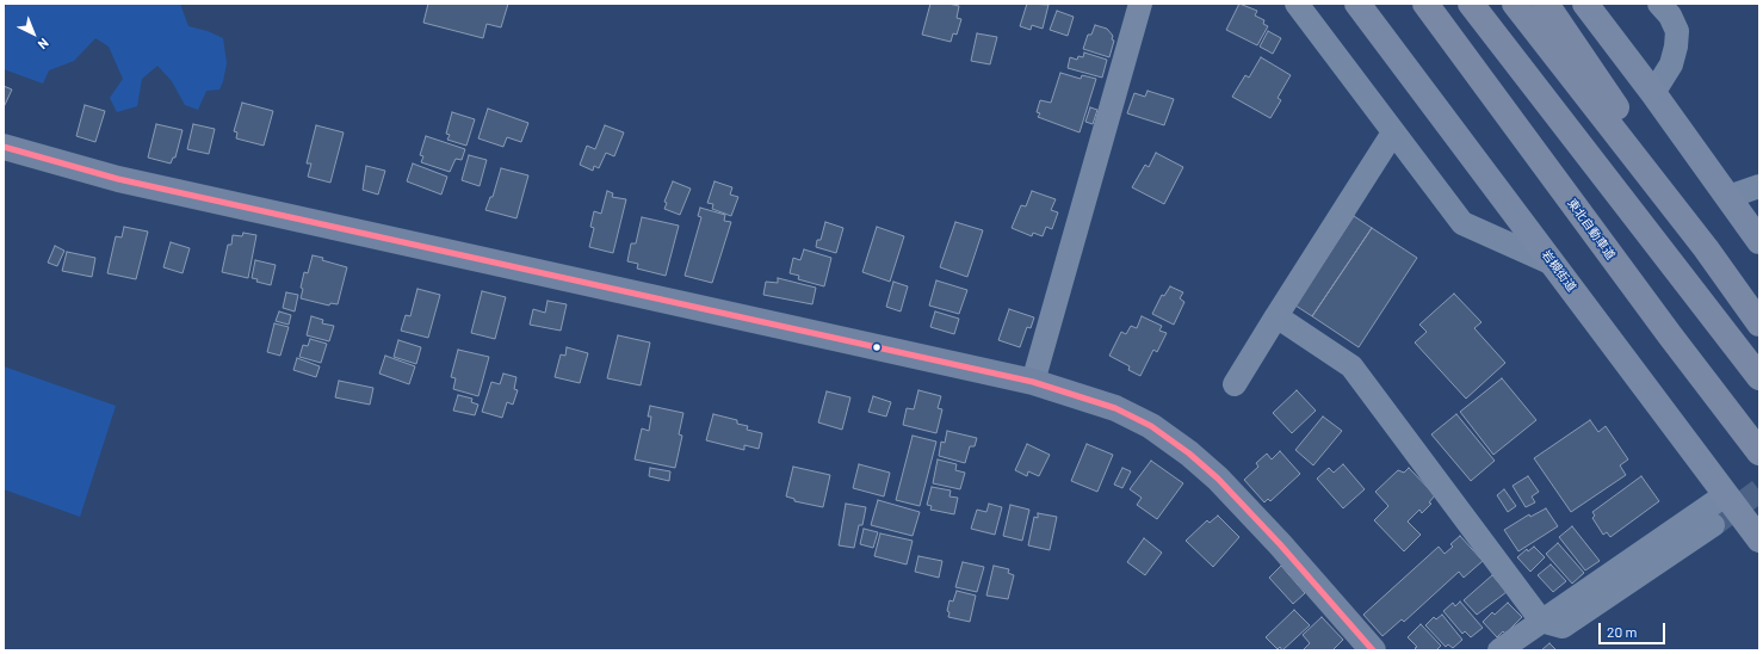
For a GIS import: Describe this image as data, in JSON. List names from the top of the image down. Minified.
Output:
{"streets":{"highway":["東北自動車道","岩槻街道"]},"scale_bar":"20 m","north":"bottom right"}
